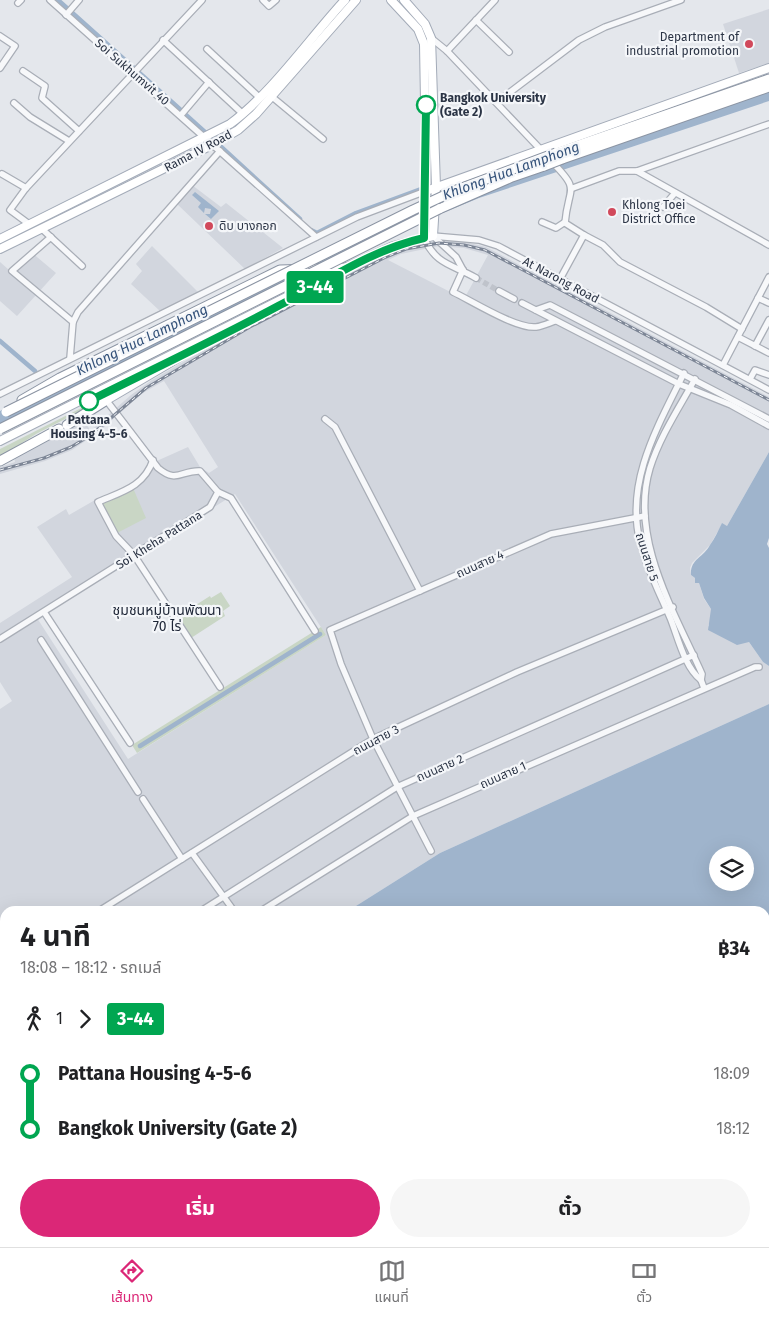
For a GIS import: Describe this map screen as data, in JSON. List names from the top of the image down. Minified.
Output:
{"streets":{"main road":["Rama IV Road","At Narong Road"],"street":["Soi Sukhumvit 40","Soi Kheha Pattana","ถนนสาย 5","ถนนสาย 4","ถนนสาย 3","ถนนสาย 2","ถนนสาย 1"]},"crossings":[["Soi Sukhumvit 40","Rama IV Road"],["ถนนสาย 5","ถนนสาย 4"],["ถนนสาย 5","ถนนสาย 3"],["ถนนสาย 5","ถนนสาย 2"],["ถนนสาย 5","ถนนสาย 1"],["ถนนสาย 4","ถนนสาย 3"]],"districts":["ชุมชนหมู่บ้านพัฒนา 70 ไร่"],"water":["Khlong Hua Lamphong"],"places":["Department of industrial promotion","Bangkok University (Gate 2)","Khlong Toei District Office","ดิบ บางกอก","Pattana Housing 4-5-6"],"lines":["bus line 3-44"],"page":{"on_map":"3-44","heading":["4 นาที","18:08 – 18:12 · รถเมล์","฿34"],"legs":["1","3-44"],"list":[{"name":"Pattana Housing 4-5-6","value":"18:09"},{"name":"Bangkok University (Gate 2)","value":"18:12"}],"buttons":["เริ่ม","ตั๋ว"],"tabs":["เส้นทาง","แผนที่","ตั๋ว"]}}
